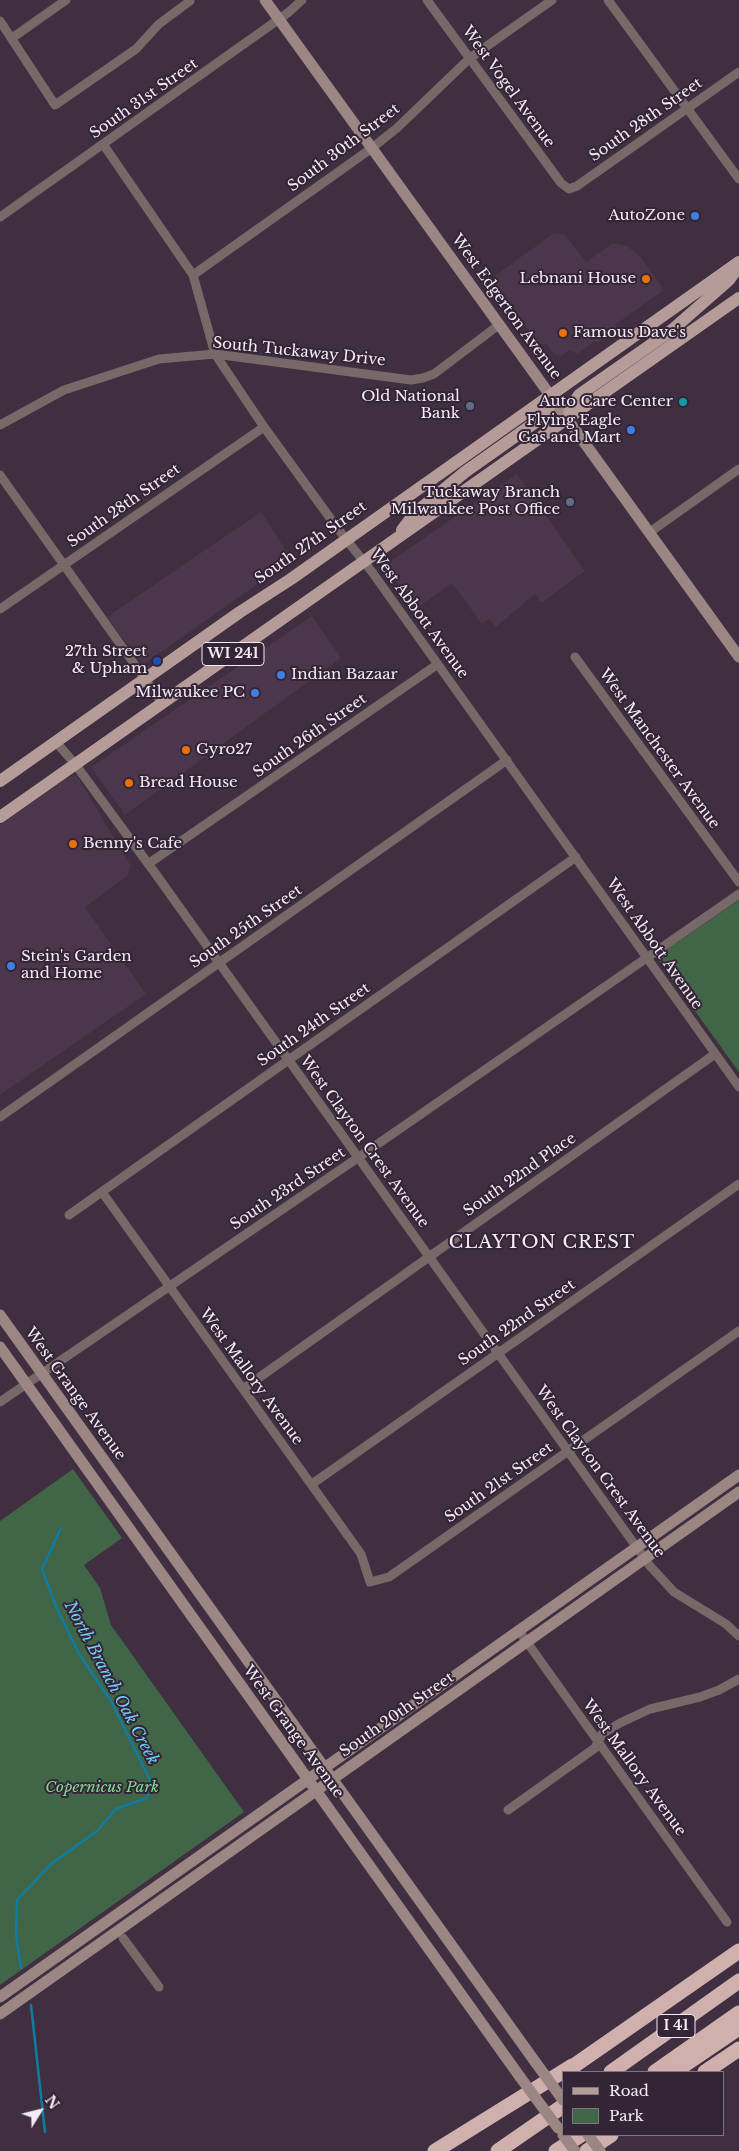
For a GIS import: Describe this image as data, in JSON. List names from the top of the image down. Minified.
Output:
{"streets":{"highway":["I 41"],"main road":["South 27th Street","WI 241"],"street":["West Vogel Avenue","South 31st Street","South 28th Street","South 30th Street","West Edgerton Avenue","South Tuckaway Drive","West Abbott Avenue","South 26th Street","West Manchester Avenue","South 25th Street","South 24th Street","West Clayton Crest Avenue","South 22nd Place","South 23rd Street","South 22nd Street","West Mallory Avenue","West Grange Avenue","South 21st Street","South 20th Street"]},"crossings":[["West Vogel Avenue","South 28th Street"],["West Vogel Avenue","South 30th Street"],["South 31st Street","West Edgerton Avenue"],["South 31st Street","West Abbott Avenue"],["South 28th Street","West Abbott Avenue"],["South 30th Street","West Edgerton Avenue"],["South 30th Street","West Abbott Avenue"],["West Edgerton Avenue","South Tuckaway Drive"],["West Edgerton Avenue","South 27th Street"],["West Edgerton Avenue","WI 241"],["South Tuckaway Drive","West Abbott Avenue"],["South 27th Street","West Abbott Avenue"],["South 27th Street","West Clayton Crest Avenue"],["West Abbott Avenue","WI 241"],["West Abbott Avenue","South 26th Street"],["West Abbott Avenue","South 25th Street"],["West Abbott Avenue","South 24th Street"],["West Abbott Avenue","South 22nd Place"],["West Abbott Avenue","South 23rd Street"],["WI 241","West Clayton Crest Avenue"],["South 26th Street","West Clayton Crest Avenue"],["South 25th Street","West Clayton Crest Avenue"],["South 24th Street","West Clayton Crest Avenue"],["South 24th Street","West Mallory Avenue"],["West Clayton Crest Avenue","South 22nd Place"],["West Clayton Crest Avenue","South 23rd Street"],["West Clayton Crest Avenue","South 22nd Street"],["West Clayton Crest Avenue","South 21st Street"],["West Clayton Crest Avenue","South 20th Street"],["South 22nd Place","West Mallory Avenue"],["South 23rd Street","West Mallory Avenue"],["South 23rd Street","West Grange Avenue"],["South 22nd Street","West Mallory Avenue"],["West Mallory Avenue","South 21st Street"],["West Mallory Avenue","South 20th Street"],["West Grange Avenue","South 20th Street"]],"districts":["CLAYTON CREST"],"water":["North Branch Oak Creek"],"parks":["Copernicus Park"],"places":["AutoZone","Lebnani House","Famous Dave's","Auto Care Center","Old National Bank","Flying Eagle Gas and Mart","Tuckaway Branch Milwaukee Post Office","27th Street & Upham","Indian Bazaar","Milwaukee PC","Gyro27","Bread House","Benny's Cafe","Stein's Garden and Home"],"legend":["Road","Park"],"north":"top right"}
